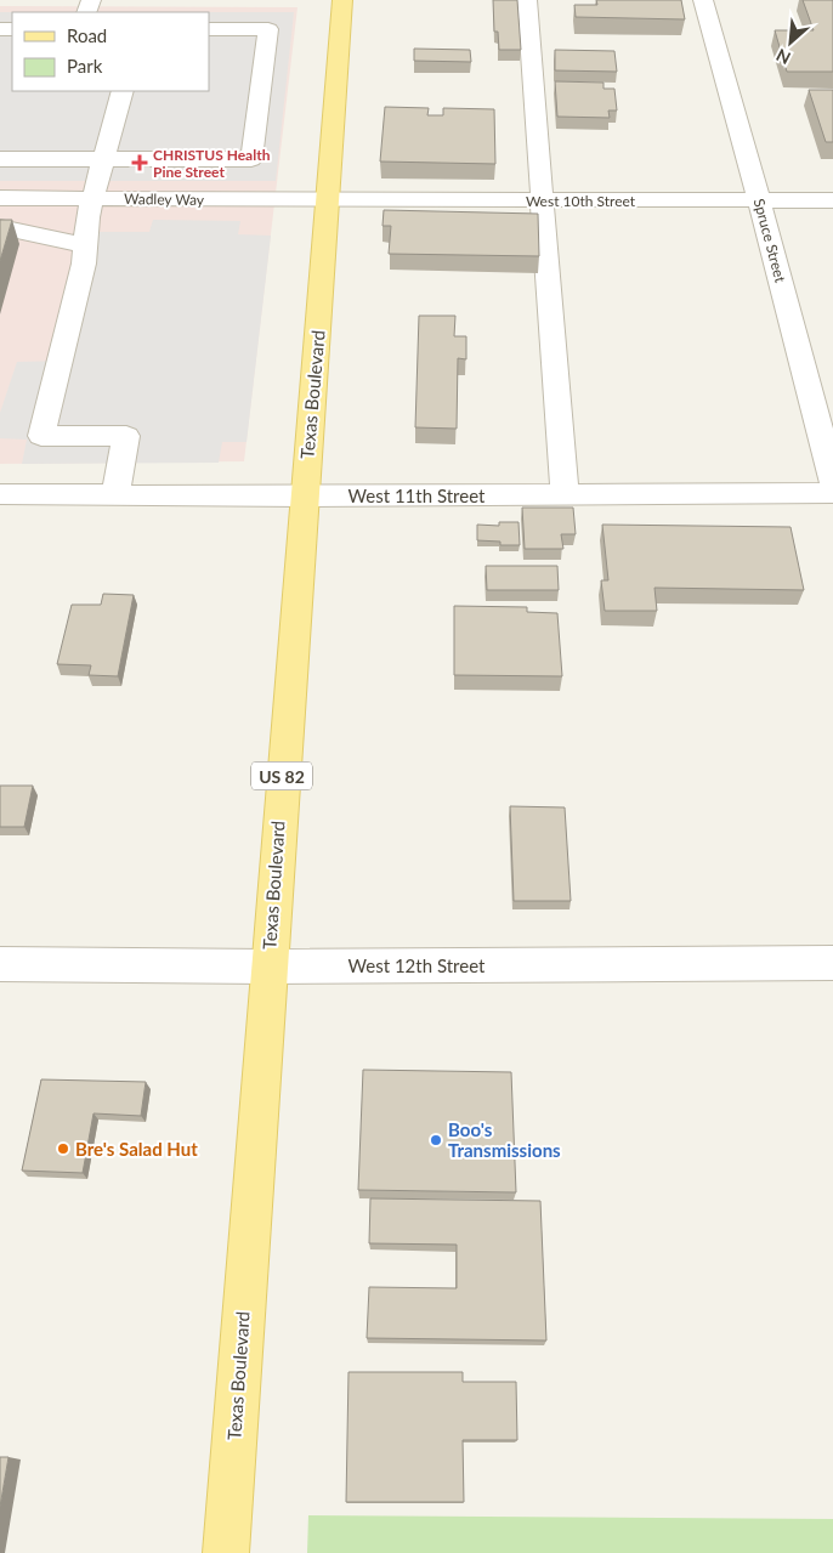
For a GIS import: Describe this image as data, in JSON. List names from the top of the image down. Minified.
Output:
{"streets":{"main road":["Texas Boulevard","US 82"],"street":["Wadley Way","West 10th Street","Spruce Street","West 11th Street","West 12th Street"]},"crossings":[["Wadley Way","West 10th Street"],["Wadley Way","Texas Boulevard"],["West 10th Street","Spruce Street"],["West 10th Street","Texas Boulevard"],["Texas Boulevard","West 11th Street"],["Texas Boulevard","West 12th Street"]],"places":{"health":["CHRISTUS Health Pine Street"],"other":["Boo's Transmissions","Bre's Salad Hut"]},"legend":["Road","Park"],"north":"bottom left"}
